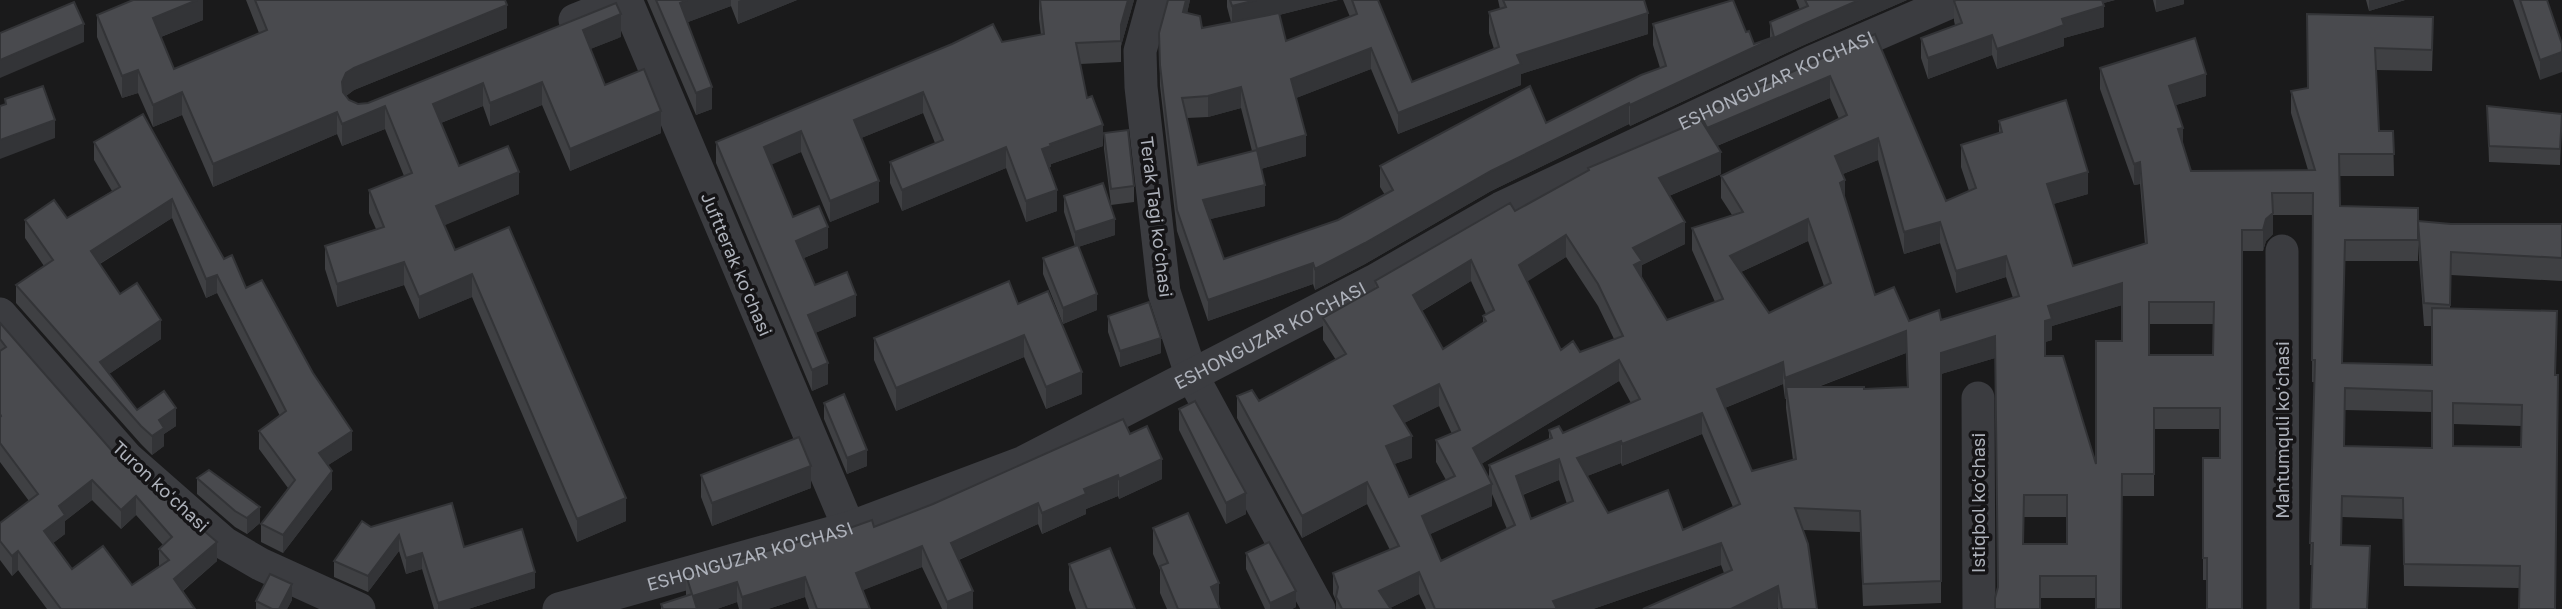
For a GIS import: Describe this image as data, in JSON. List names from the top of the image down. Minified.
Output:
{"streets":{"street":["ESHONGUZAR KO'CHASI","Terak Tagi koʻchasi","Juftterak koʻchasi","Mahtumquli koʻchasi","Turon koʻchasi","Istiqbol koʻchasi"]},"crossings":[["ESHONGUZAR KO'CHASI","Terak Tagi koʻchasi"],["ESHONGUZAR KO'CHASI","Juftterak koʻchasi"]]}
